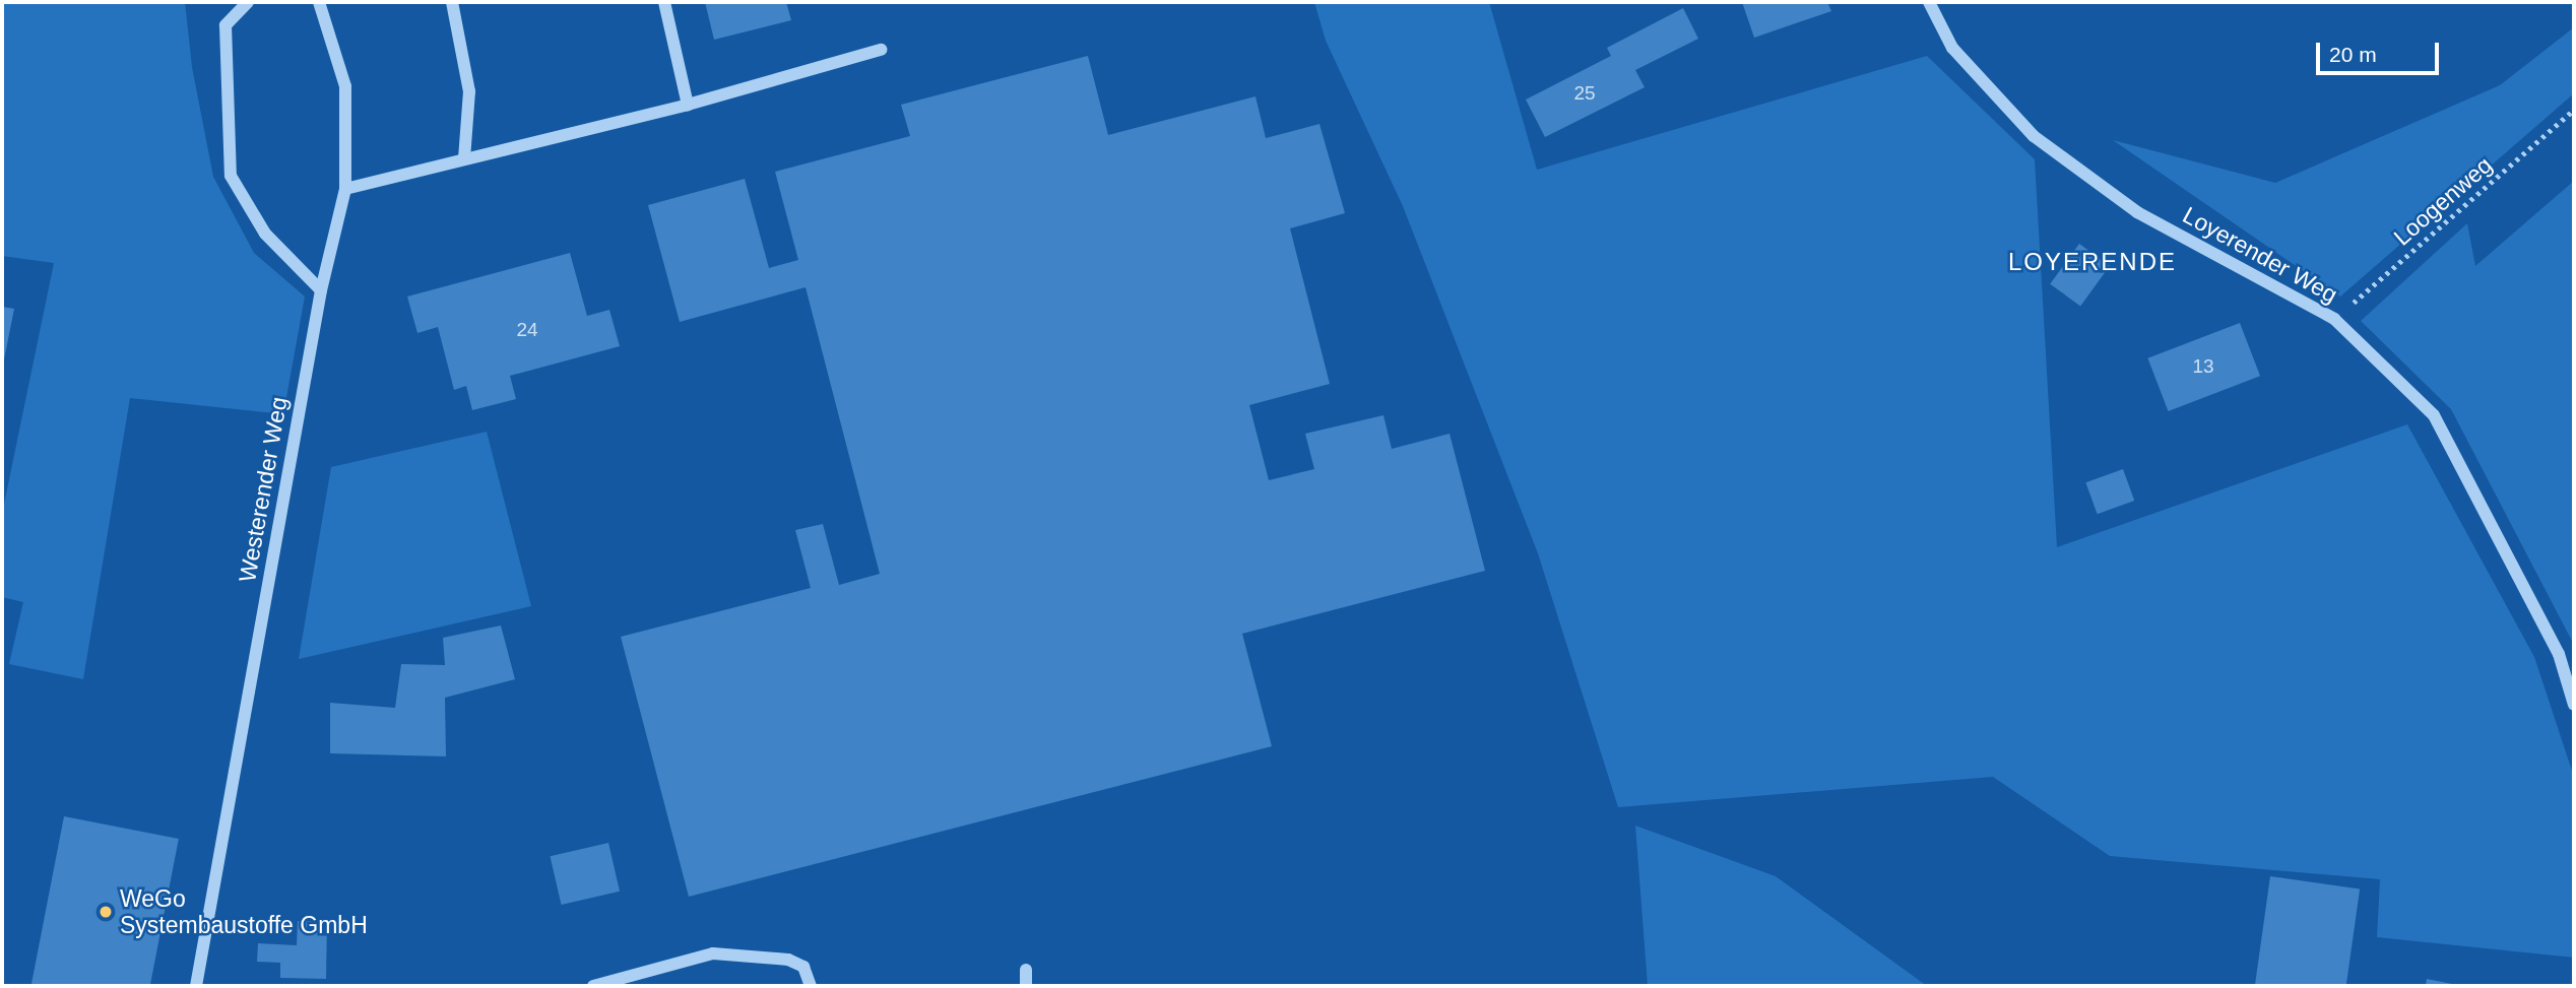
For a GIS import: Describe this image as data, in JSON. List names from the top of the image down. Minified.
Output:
{"streets":{"street":["Loyerender Weg","Westerender Weg"],"path":["Loogenweg"]},"crossings":[["Loogenweg","Loyerender Weg"]],"districts":["LOYERENDE"],"places":["WeGo Systembaustoffe GmbH"],"house_numbers":["25","24","13"],"scale_bar":"20 m"}
